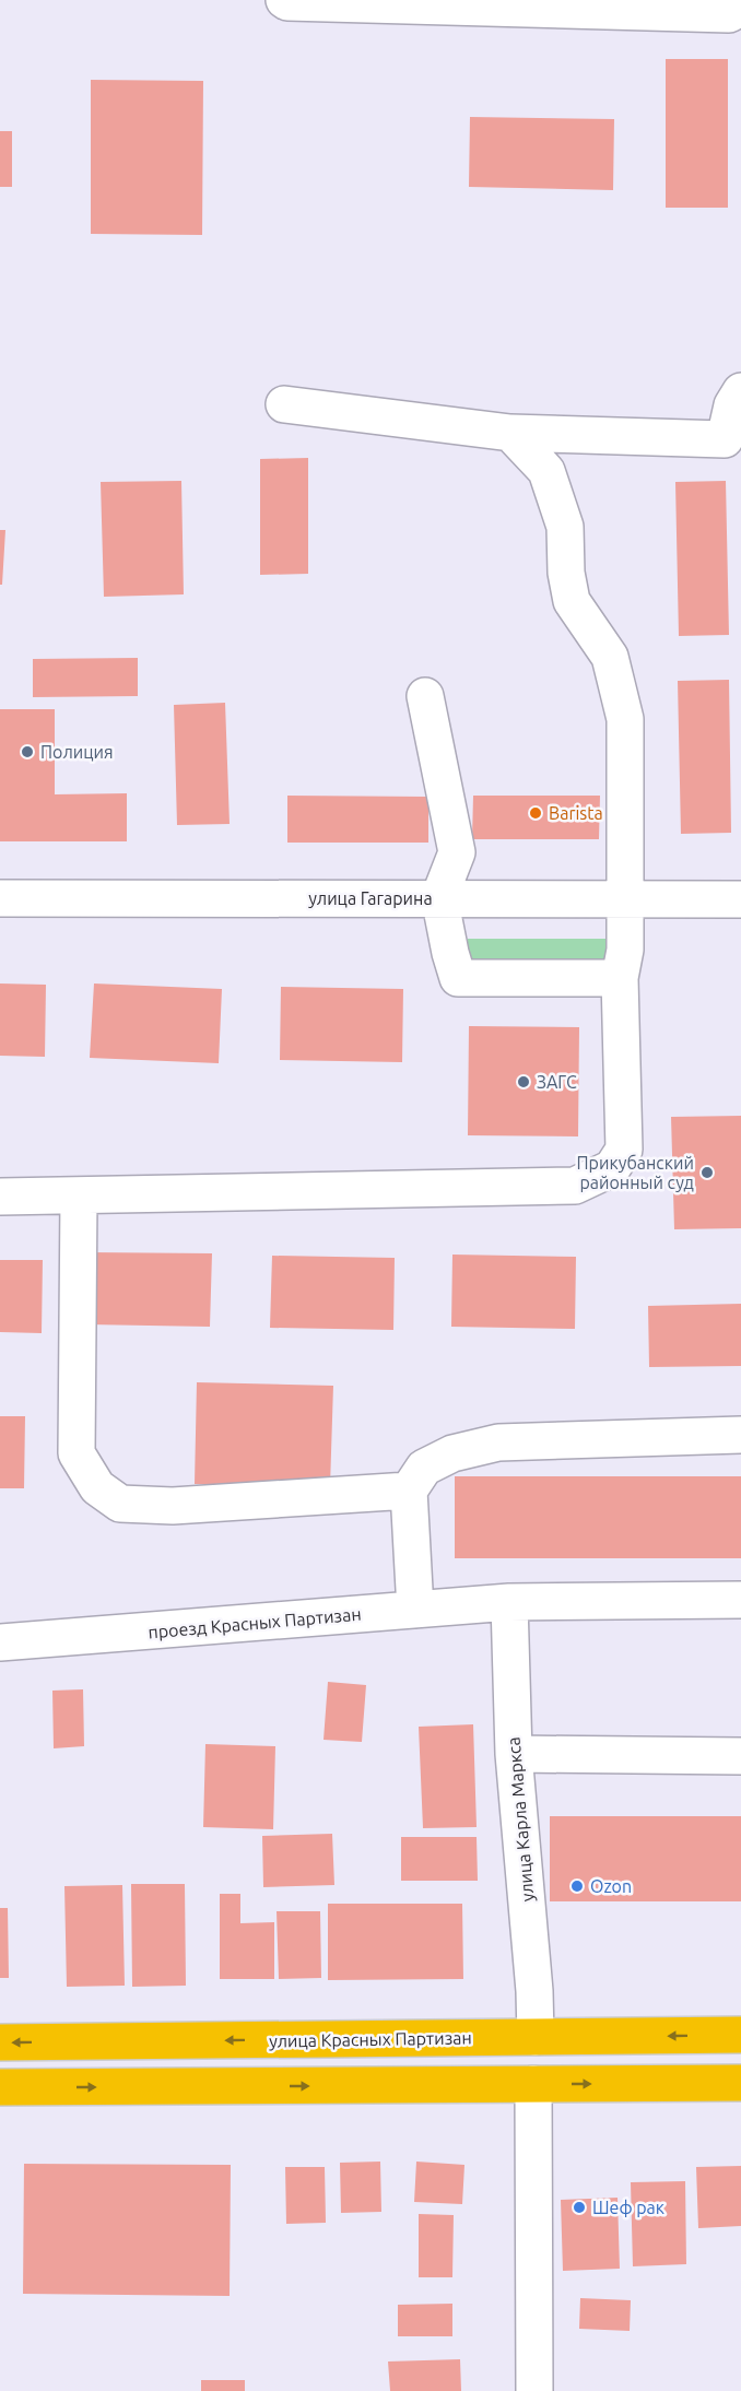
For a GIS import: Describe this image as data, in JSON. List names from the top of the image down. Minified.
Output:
{"streets":{"highway":["улица Красных Партизан"],"street":["улица Гагарина","проезд Красных Партизан","улица Карла Маркса"]},"crossings":[["проезд Красных Партизан","улица Карла Маркса"],["улица Карла Маркса","улица Красных Партизан"]],"places":["Полиция","Barista","ЗАГС","Прикубанский районный суд","Ozon","Шеф рак"]}
